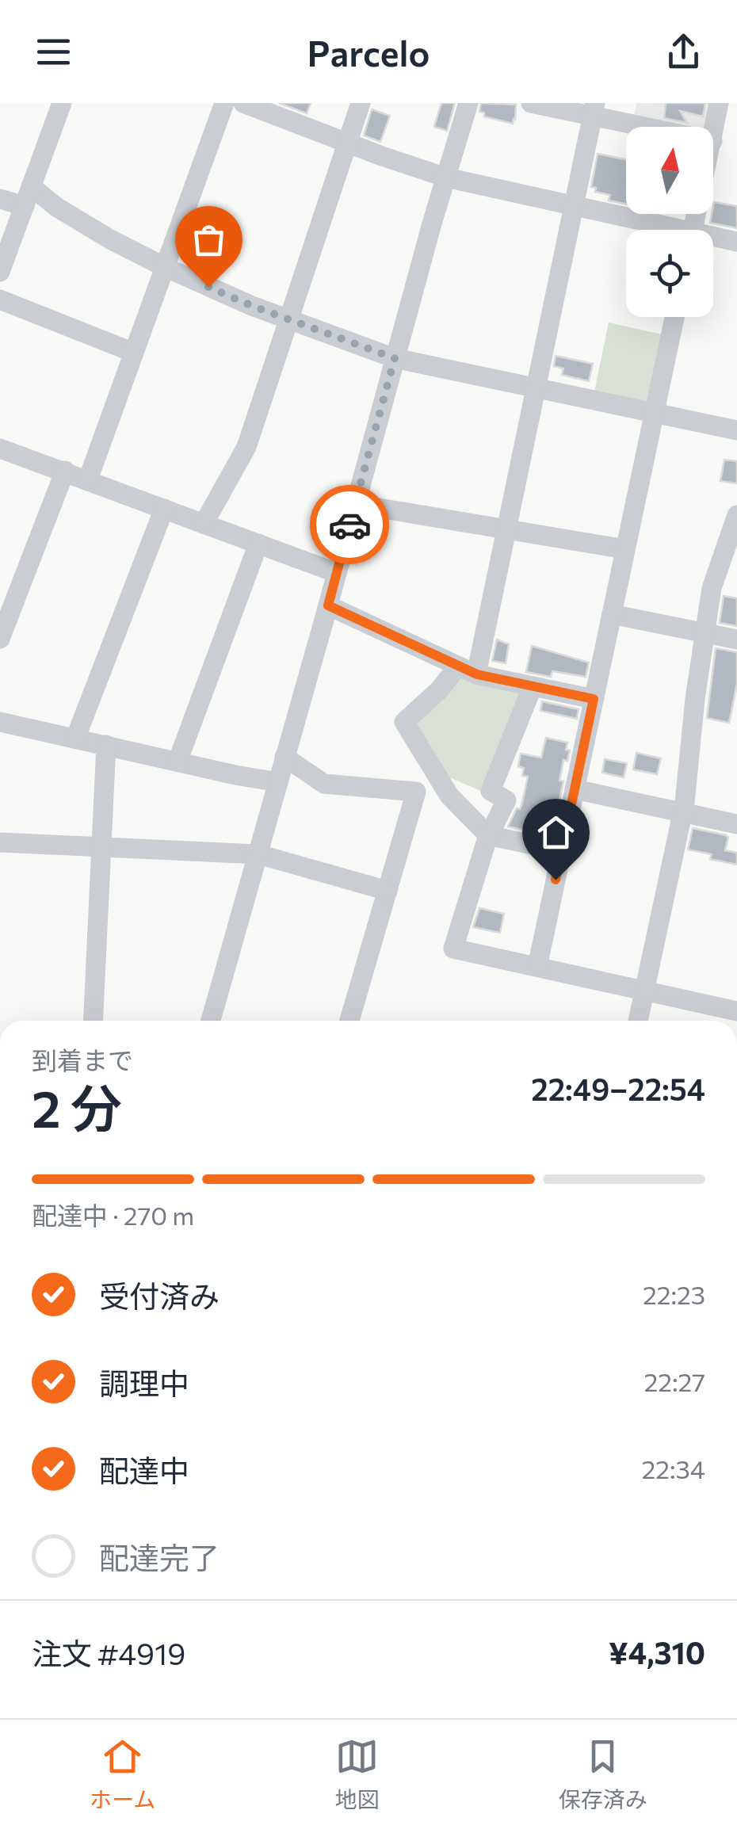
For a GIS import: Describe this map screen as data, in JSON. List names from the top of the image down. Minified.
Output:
{"north":"top","page":{"header":"Parcelo","heading":["2 分","到着まで","22:49–22:54"],"panel":["注文 #4919","¥4,310"],"bar":"配達中 · 270 m","list":[["受付済み","22:23"],["調理中","22:27"],["配達中","22:34"],"配達完了"],"tabs":["ホーム","地図","保存済み"]}}
